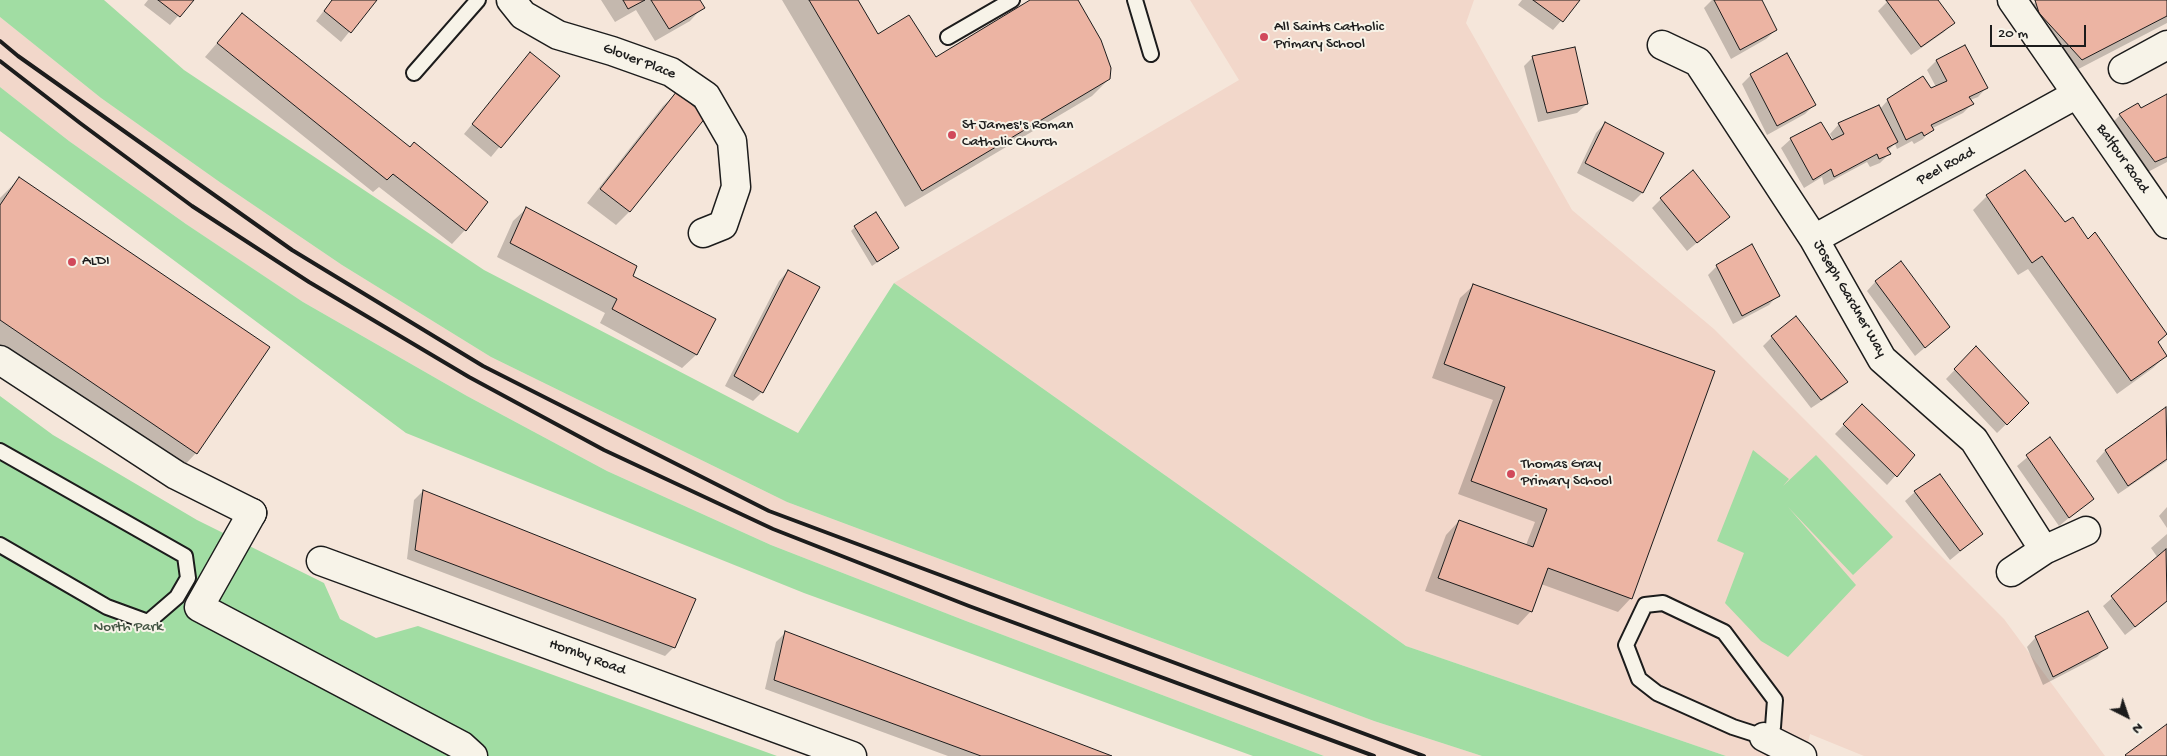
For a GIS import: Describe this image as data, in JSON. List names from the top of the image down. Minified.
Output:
{"streets":{"street":["Glover Place","Balfour Road","Peel Road","Joseph Gardner Way","Hornby Road"]},"crossings":[["Balfour Road","Peel Road"],["Peel Road","Joseph Gardner Way"]],"parks":["North Park"],"places":["All Saints Catholic Primary School","St James's Roman Catholic Church","ALDI","Thomas Gray Primary School"],"scale_bar":"20 m","north":"bottom right"}
